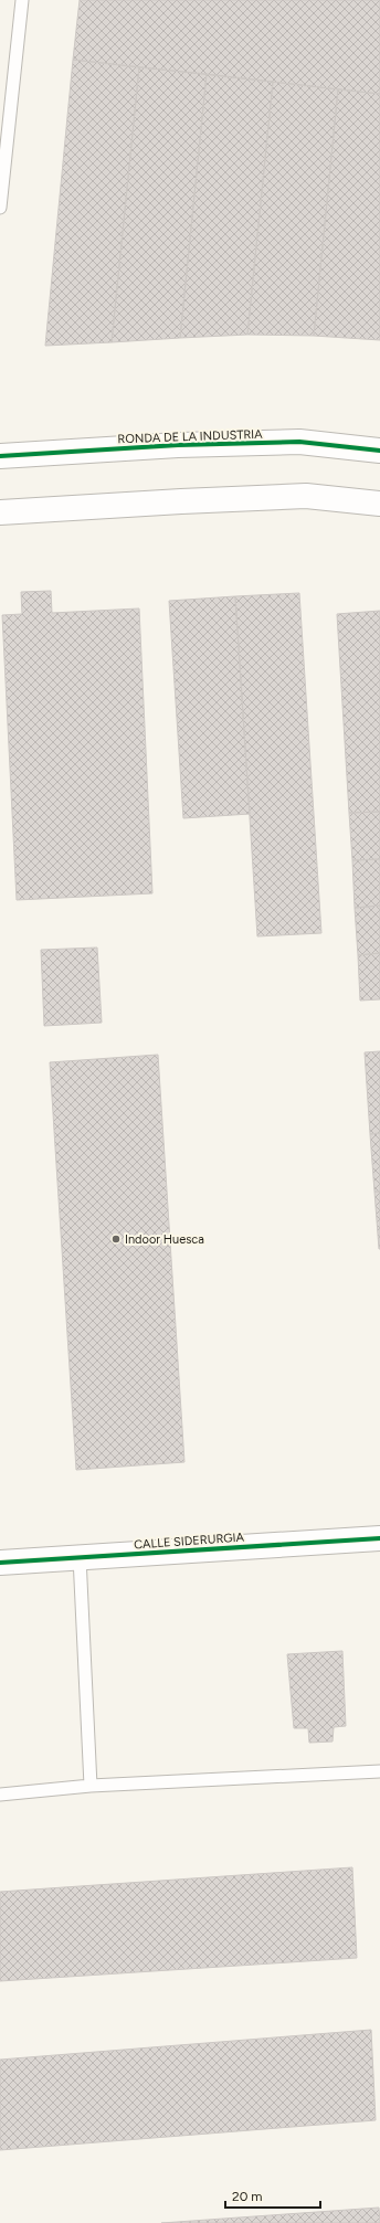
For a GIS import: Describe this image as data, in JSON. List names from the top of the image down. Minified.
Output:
{"streets":{"street":["RONDA DE LA INDUSTRIA","CALLE SIDERURGIA"]},"places":["Indoor Huesca"],"scale_bar":"20 m"}
